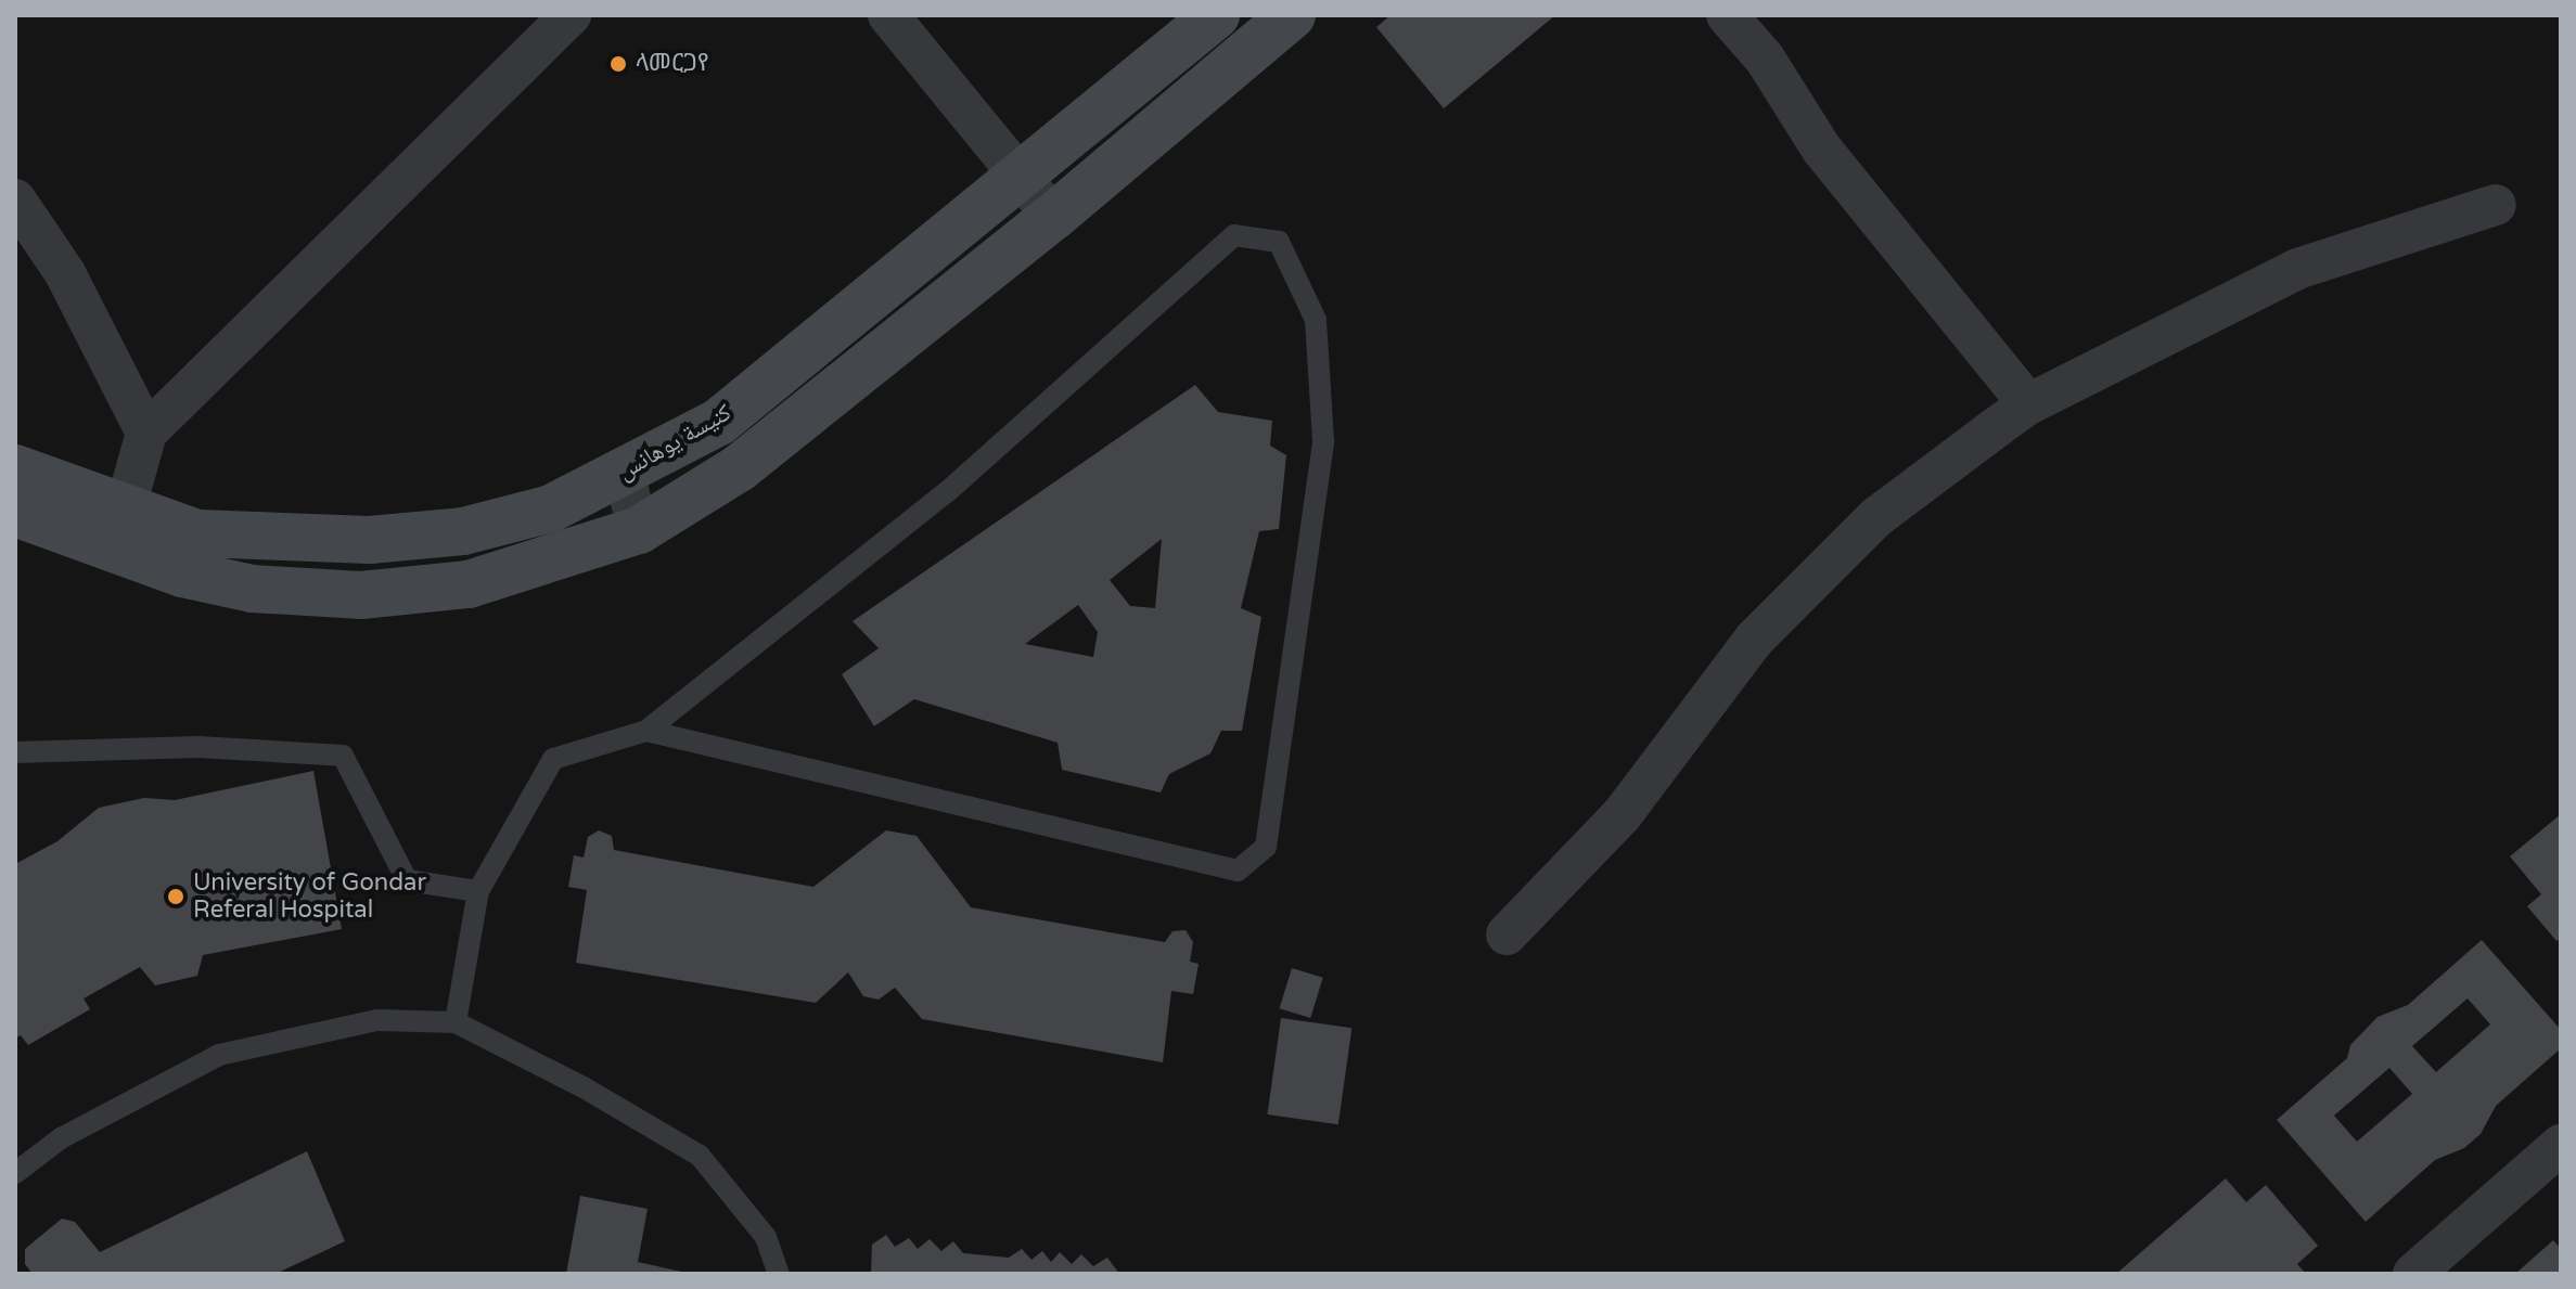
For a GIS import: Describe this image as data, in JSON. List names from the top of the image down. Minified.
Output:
{"streets":{"street":["كنيسة يوهانس"]},"places":["ላመርጋየ","University of Gondar Referal Hospital"]}
